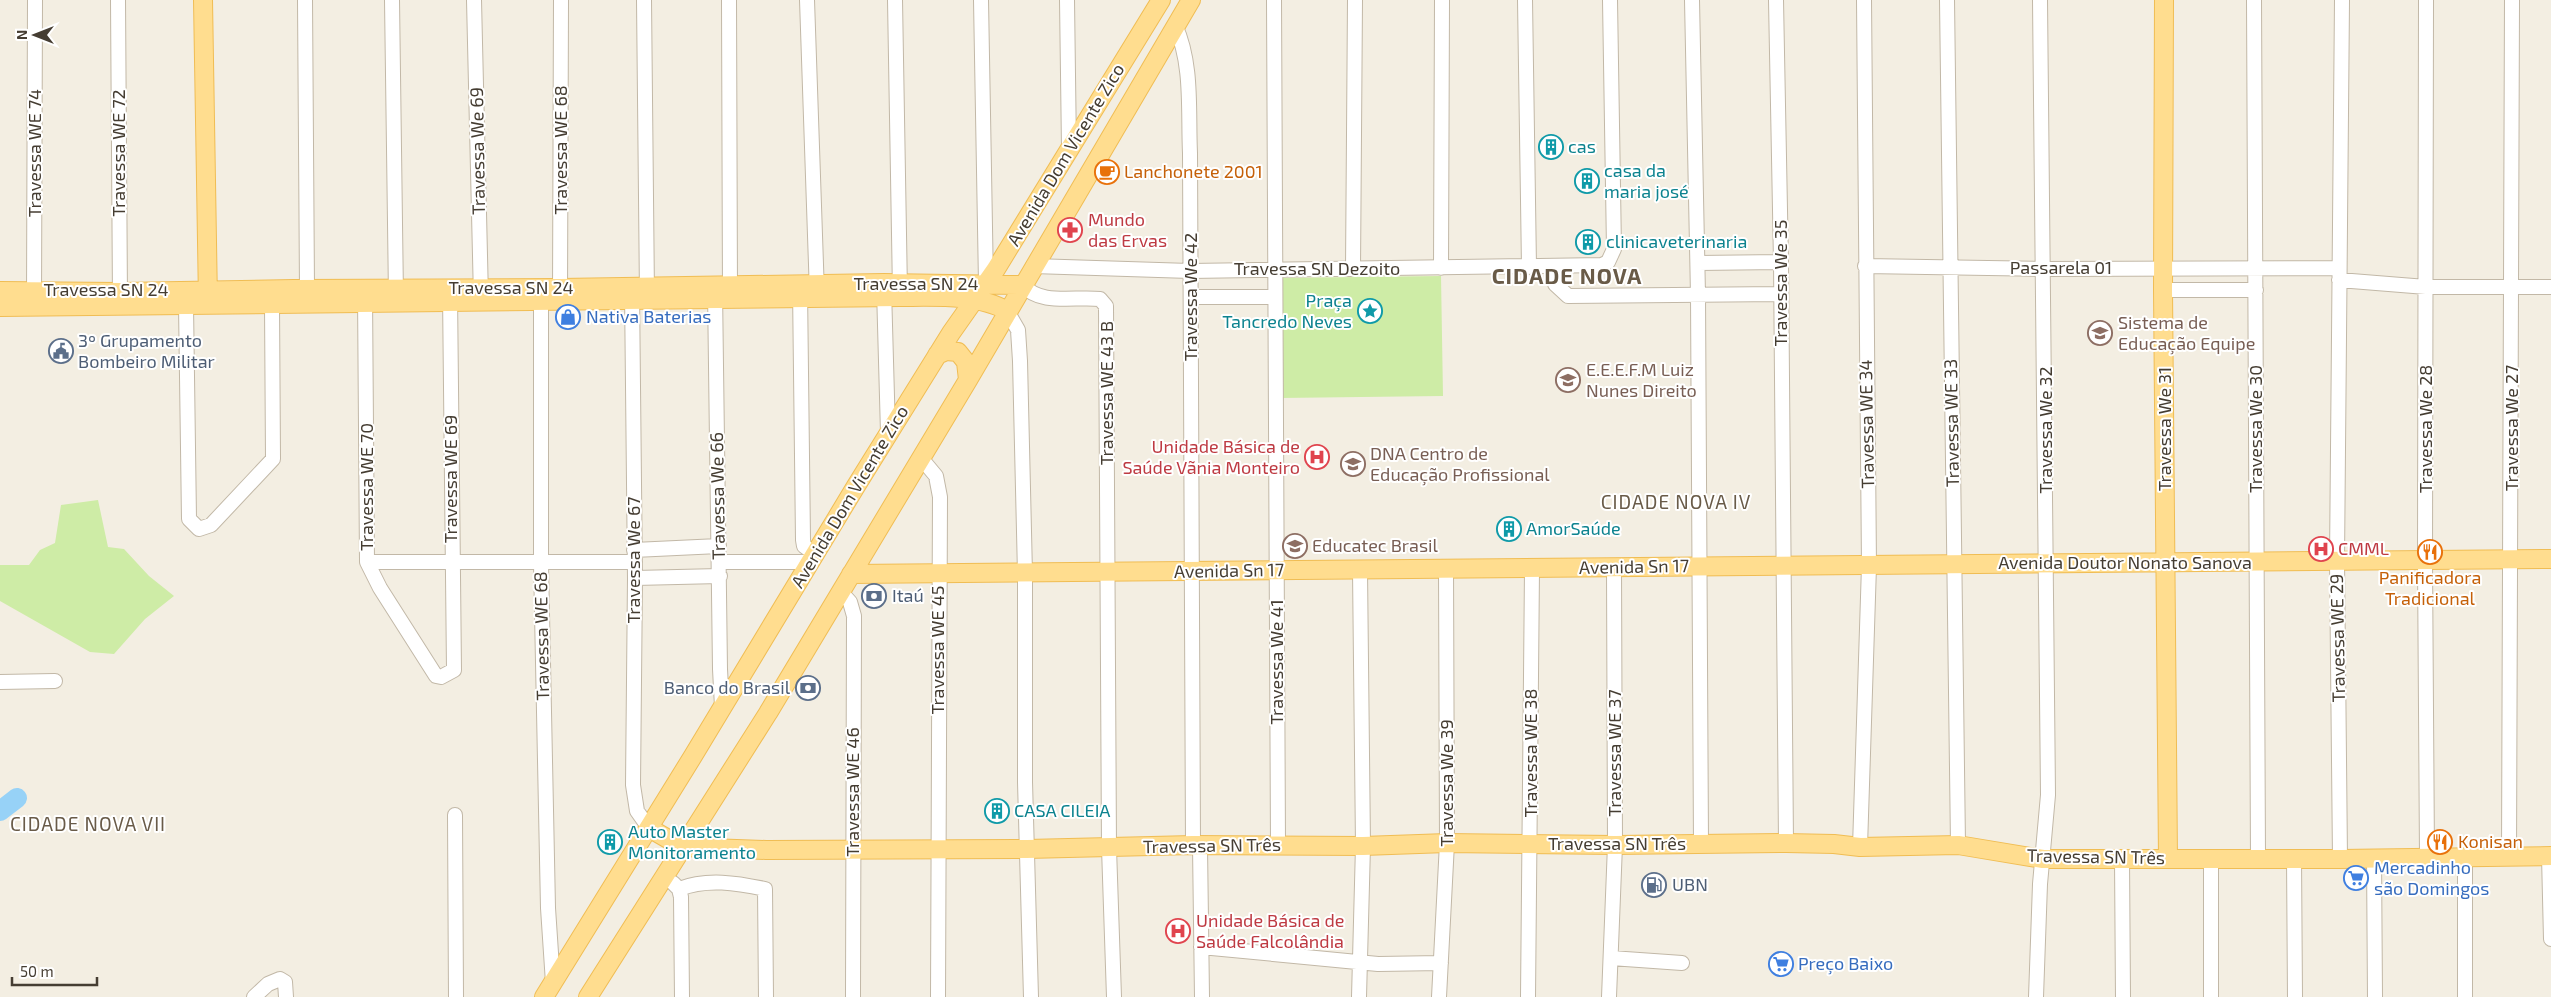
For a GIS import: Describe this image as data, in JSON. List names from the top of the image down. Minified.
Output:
{"streets":{"main road":["Avenida Dom Vicente Zico","Travessa SN 24","Travessa We 31","Avenida Doutor Nonato Sanova","Avenida Sn 17","Travessa SN Três"],"street":["Travessa WE 68","Travessa We 69","Travessa WE 74","Travessa WE 72","Passarela 01","Travessa SN Dezoito","Travessa We 35","Travessa We 42","Travessa WE 43 B","Travessa WE 33","Travessa WE 34","Travessa We 27","Travessa We 30","Travessa We 28","Travessa We 32","Travessa WE 69","Travessa WE 70","Travessa We 66","Travessa We 67","Travessa WE 29","Travessa WE 45","Travessa We 41","Travessa WE 38","Travessa WE 37","Travessa We 39","Travessa WE 46"]},"crossings":[["Travessa WE 68","Travessa SN 24"],["Travessa We 69","Travessa SN 24"],["Travessa WE 74","Travessa SN 24"],["Travessa WE 72","Travessa SN 24"],["Avenida Dom Vicente Zico","Travessa SN Dezoito"],["Avenida Dom Vicente Zico","Travessa SN 24"],["Avenida Dom Vicente Zico","Travessa We 42"],["Avenida Dom Vicente Zico","Travessa WE 43 B"],["Avenida Dom Vicente Zico","Travessa We 66"],["Avenida Dom Vicente Zico","Travessa WE 45"],["Avenida Dom Vicente Zico","Travessa WE 46"],["Avenida Dom Vicente Zico","Travessa SN Três"],["Passarela 01","Travessa WE 33"],["Passarela 01","Travessa WE 34"],["Passarela 01","Travessa We 31"],["Passarela 01","Travessa We 30"],["Passarela 01","Travessa We 32"],["Passarela 01","Travessa WE 29"],["Travessa SN Dezoito","Travessa We 42"],["Travessa SN Dezoito","Travessa We 41"],["Travessa We 35","Avenida Doutor Nonato Sanova"],["Travessa SN 24","Travessa WE 43 B"],["Travessa SN 24","Travessa WE 69"],["Travessa SN 24","Travessa WE 70"],["Travessa SN 24","Travessa We 66"],["Travessa SN 24","Travessa We 67"],["Travessa We 42","Avenida Sn 17"],["Travessa WE 43 B","Avenida Sn 17"],["Travessa WE 43 B","Travessa SN Três"],["Travessa WE 33","Avenida Doutor Nonato Sanova"],["Travessa WE 33","Travessa SN Três"],["Travessa WE 34","Avenida Doutor Nonato Sanova"],["Travessa WE 34","Travessa SN Três"],["Travessa We 27","Avenida Doutor Nonato Sanova"],["Travessa We 27","Travessa SN Três"],["Travessa We 31","Avenida Doutor Nonato Sanova"],["Travessa We 31","Travessa SN Três"],["Travessa We 30","Avenida Doutor Nonato Sanova"],["Travessa We 30","Travessa SN Três"],["Travessa We 28","Avenida Doutor Nonato Sanova"],["Travessa We 28","Travessa SN Três"],["Travessa We 32","Avenida Doutor Nonato Sanova"],["Travessa We 32","Travessa SN Três"],["Travessa WE 69","Travessa WE 70"],["Avenida Doutor Nonato Sanova","Avenida Sn 17"],["Avenida Doutor Nonato Sanova","Travessa WE 29"],["Avenida Sn 17","Travessa WE 45"],["Avenida Sn 17","Travessa We 41"],["Avenida Sn 17","Travessa WE 38"],["Avenida Sn 17","Travessa WE 37"],["Avenida Sn 17","Travessa We 39"],["Travessa WE 29","Travessa SN Três"],["Travessa WE 45","Travessa SN Três"],["Travessa We 41","Travessa SN Três"],["Travessa WE 38","Travessa SN Três"],["Travessa WE 37","Travessa SN Três"],["Travessa We 39","Travessa SN Três"],["Travessa WE 46","Travessa SN Três"]],"districts":["CIDADE NOVA","CIDADE NOVA IV","CIDADE NOVA VII"],"places":{"building":["cas","casa da maria josé","clinicaveterinaria","AmorSaúde","CASA CILEIA","Auto Master Monitoramento"],"cafe":["Lanchonete 2001"],"pharmacy":["Mundo das Ervas"],"place":["Praça Tancredo Neves"],"shop":["Nativa Baterias"],"school or university":["Sistema de Educação Equipe","E.E.E.F.M Luiz Nunes Direito","DNA Centro de Educação Profissional","Educatec Brasil"],"public building":["3º Grupamento Bombeiro Militar"],"hospital":["Unidade Básica de Saúde Vãnia Monteiro","CMML","Unidade Básica de Saúde Falcolândia"],"restaurant":["Panificadora Tradicional","Konisan"],"bank":["Itaú","Banco do Brasil"],"supermarket":["Mercadinho são Domingos","Preço Baixo"],"fuel station":["UBN"]},"scale_bar":"50 m","north":"left"}
